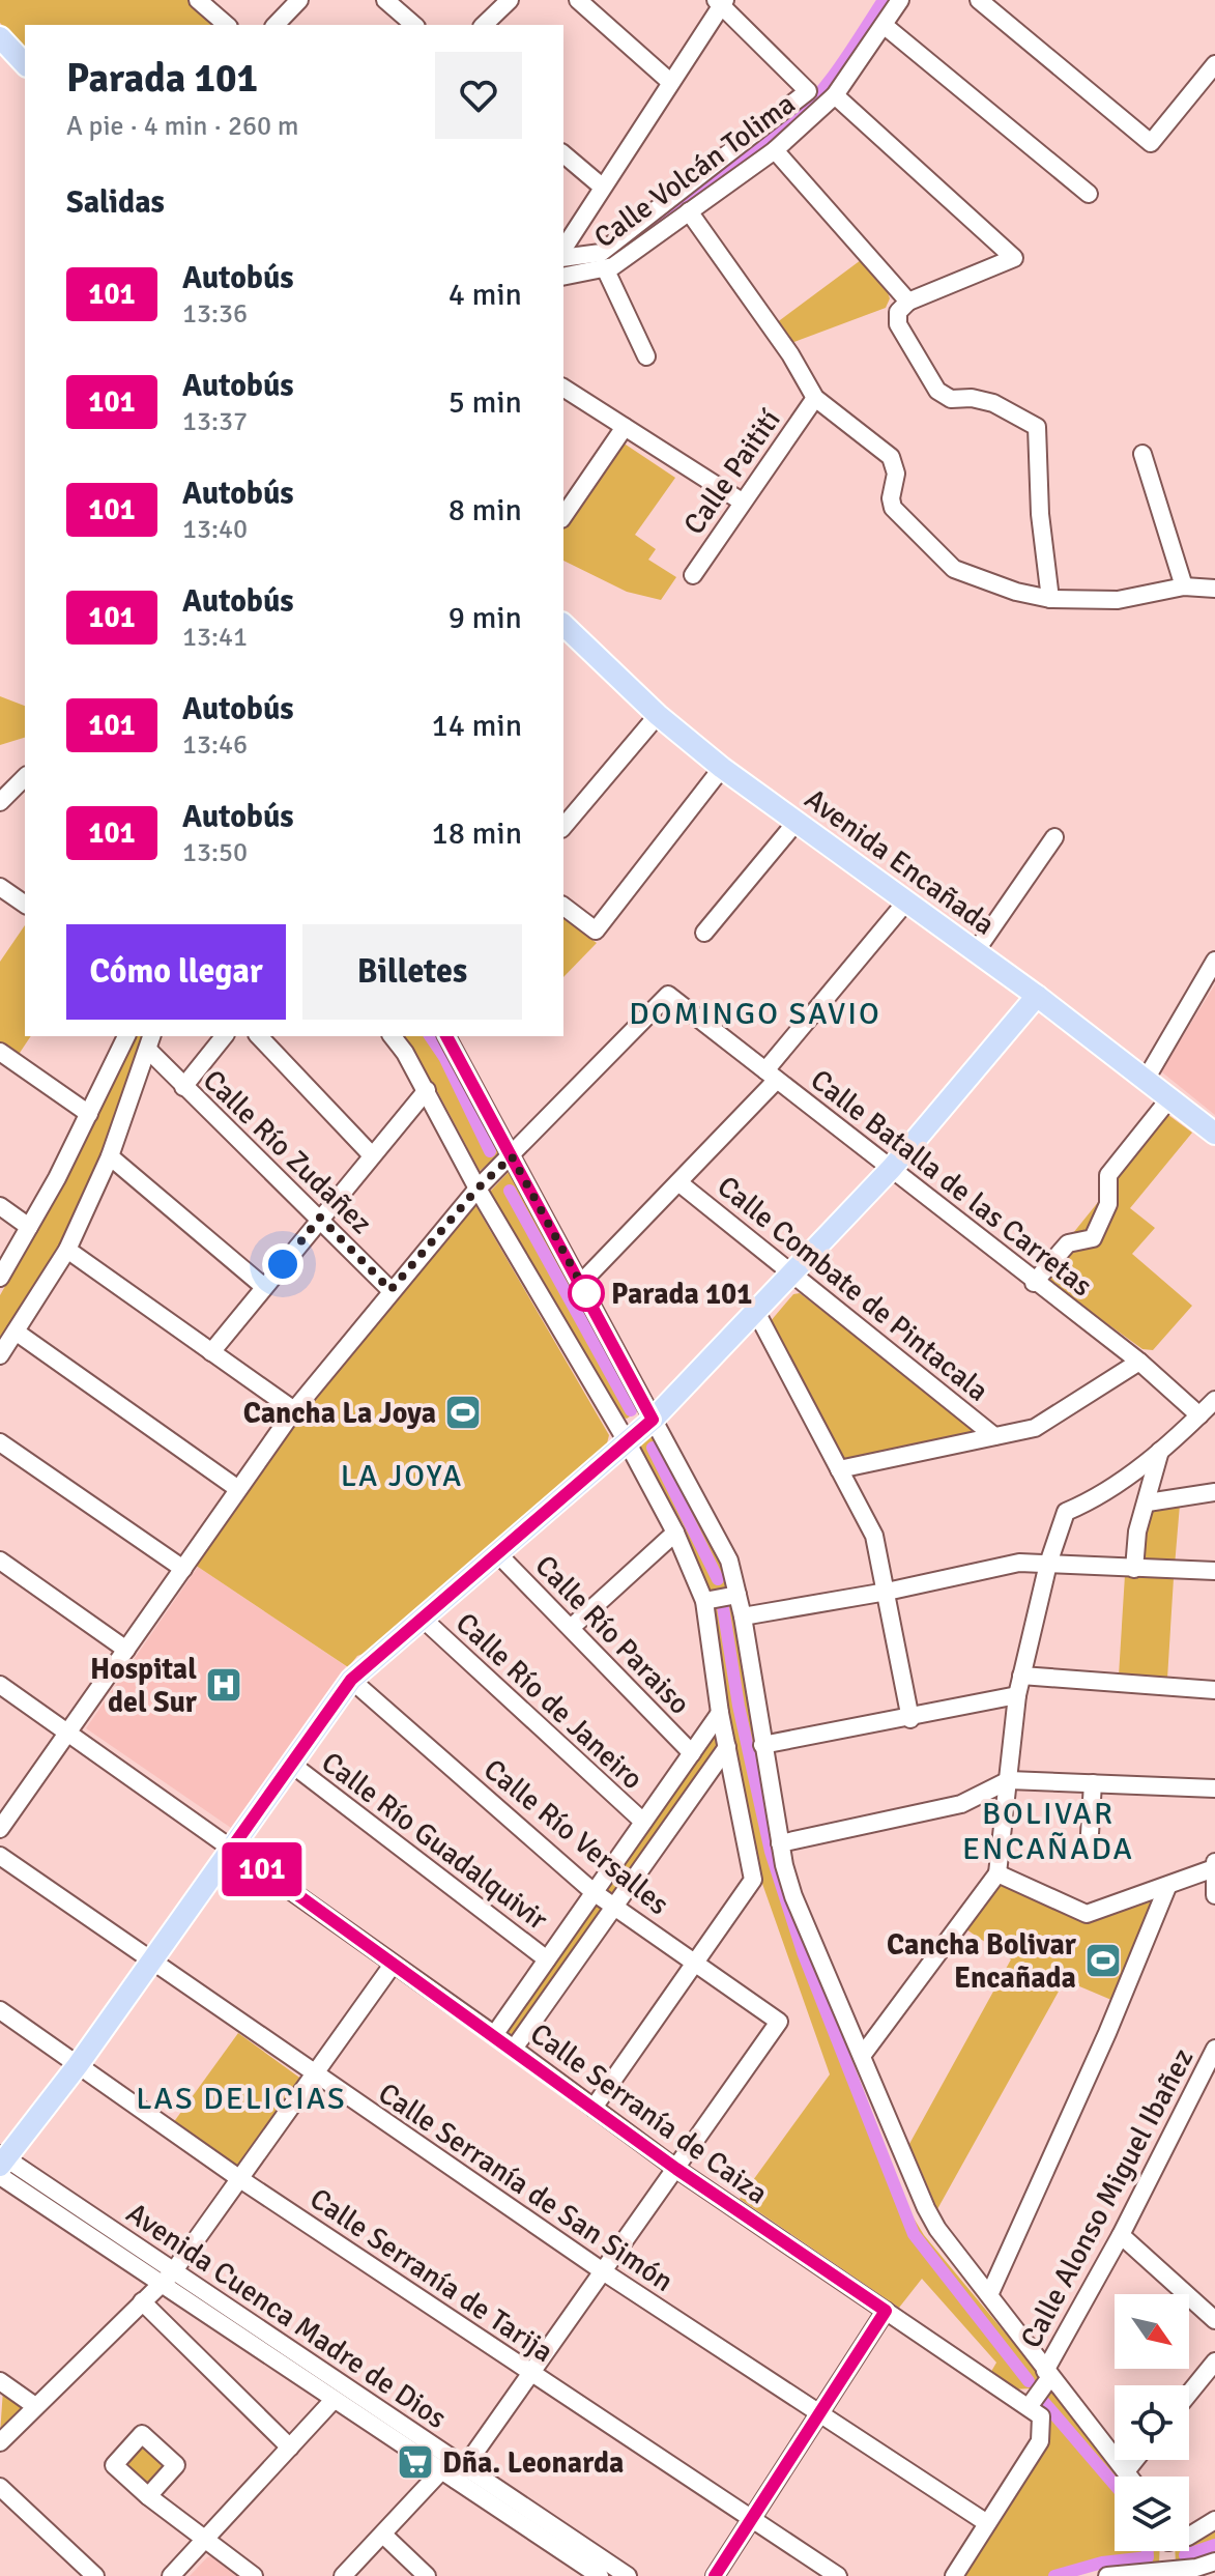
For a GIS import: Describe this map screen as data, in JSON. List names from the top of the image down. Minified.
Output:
{"streets":{"main road":["Avenida Encañada"],"street":["Calle Volcán Tolima","Calle Paitití","Calle Río Zudañez","Calle Batalla de las Carretas","Calle Combate de Pintacala","Calle Río Paraiso","Calle Río de Janeiro","Calle Río Versalles","Calle Río Guadalquivir","Calle Serranía de Caiza","Calle Serranía de San Simón","Calle Alonso Miguel Ibañez","Calle Serranía de Tarija","Avenida Cuenca Madre de Dios"]},"crossings":[["Calle Río Versalles","Calle Serranía de Caiza"],["Calle Serranía de Caiza","Calle Alonso Miguel Ibañez"]],"districts":["DOMINGO SAVIO","LA JOYA","BOLIVAR ENCAÑADA","LAS DELICIAS"],"places":{"other":["Parada 101"],"sports":["Cancha La Joya","Cancha Bolivar Encañada"],"hospital":["Hospital del Sur"],"supermarket":["Dña. Leonarda"]},"lines":["bus line 101"],"north":"bottom right","page":{"on_map":"101","heading":[["Parada 101","A pie · 4 min · 260 m"],"Salidas"],"list":[{"mark":"101","name":"Autobús","note":"13:36","value":"4 min"},{"mark":"101","name":"Autobús","note":"13:37","value":"5 min"},{"mark":"101","name":"Autobús","note":"13:40","value":"8 min"},{"mark":"101","name":"Autobús","note":"13:41","value":"9 min"},{"mark":"101","name":"Autobús","note":"13:46","value":"14 min"},{"mark":"101","name":"Autobús","note":"13:50","value":"18 min"}],"buttons":["Cómo llegar","Billetes"]}}
